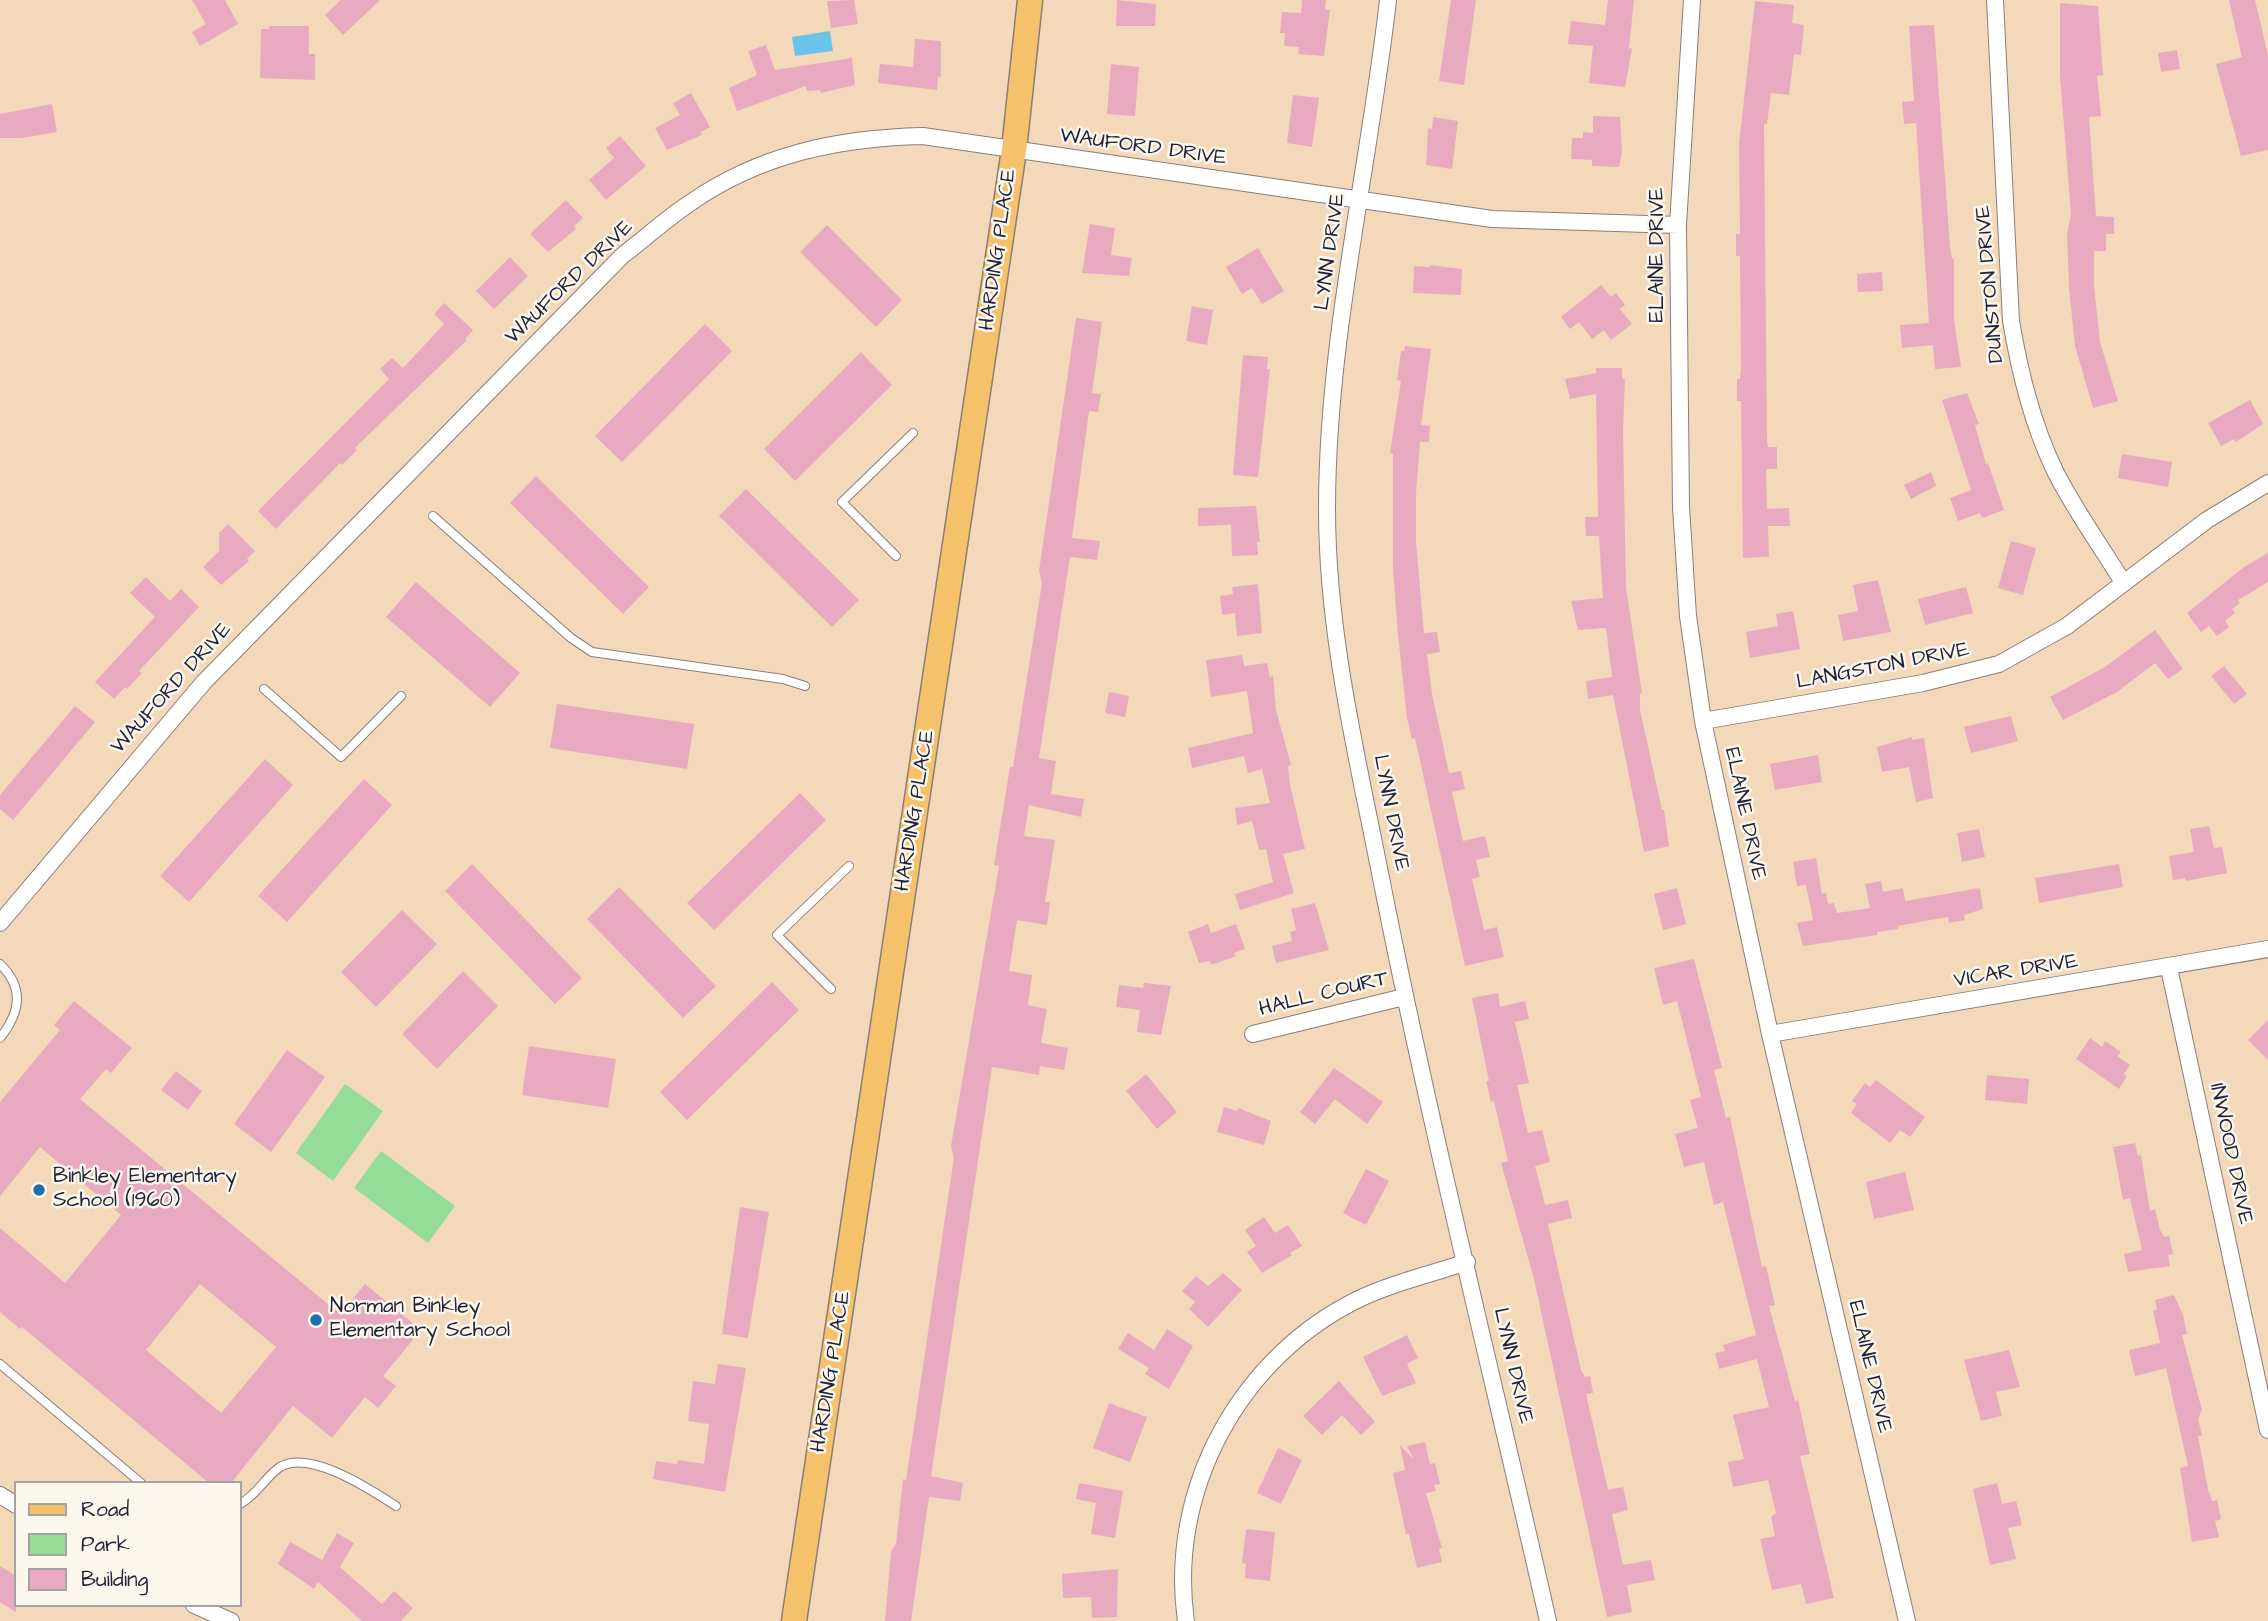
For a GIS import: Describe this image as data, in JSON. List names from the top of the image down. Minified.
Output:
{"streets":{"main road":["HARDING PLACE"],"street":["WAUFORD DRIVE","LYNN DRIVE","ELAINE DRIVE","DUNSTON DRIVE","LANGSTON DRIVE","VICAR DRIVE","HALL COURT","INWOOD DRIVE"]},"crossings":[["WAUFORD DRIVE","HARDING PLACE"],["WAUFORD DRIVE","LYNN DRIVE"],["WAUFORD DRIVE","ELAINE DRIVE"],["LYNN DRIVE","HALL COURT"],["ELAINE DRIVE","LANGSTON DRIVE"],["ELAINE DRIVE","VICAR DRIVE"],["DUNSTON DRIVE","LANGSTON DRIVE"],["VICAR DRIVE","INWOOD DRIVE"]],"places":["Binkley Elementary School (1960)","Norman Binkley Elementary School"],"legend":["Road","Park","Building"]}
